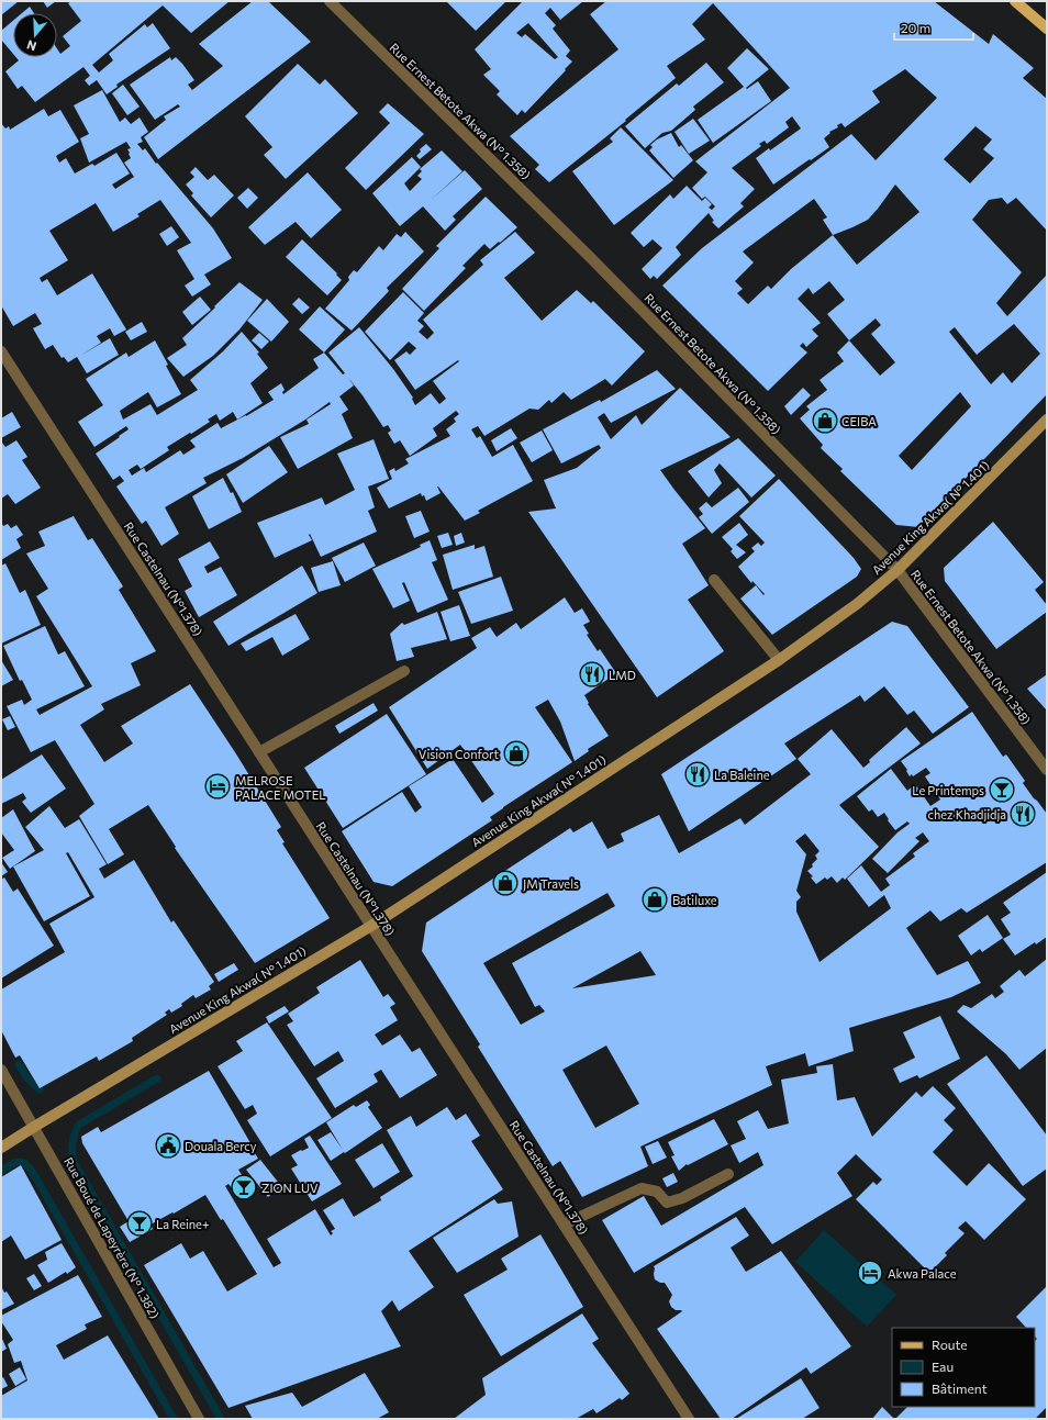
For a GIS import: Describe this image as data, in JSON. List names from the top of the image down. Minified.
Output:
{"streets":{"street":["Rue Ernest Betote Akwa (N° 1.358)","Avenue King Akwa( N° 1.401)","Rue Castelnau (N°1.378)","Rue Boué de Lapeyrère (N° 1.382)"]},"crossings":[["Rue Ernest Betote Akwa (N° 1.358)","Avenue King Akwa( N° 1.401)"],["Avenue King Akwa( N° 1.401)","Rue Castelnau (N°1.378)"],["Avenue King Akwa( N° 1.401)","Rue Boué de Lapeyrère (N° 1.382)"]],"places":{"shop":["CEIBA","Vision Confort","JM Travels","Batiluxe"],"restaurant":["LMD","La Baleine","chez Khadjidja"],"hotel":["MELROSE PALACE MOTEL","Akwa Palace"],"bar":["Le Printemps","ZION LUV","La Reine+"],"public building":["Douala Bercy"]},"legend":["Route","Eau","Bâtiment"],"scale_bar":"20 m","north":"bottom"}
